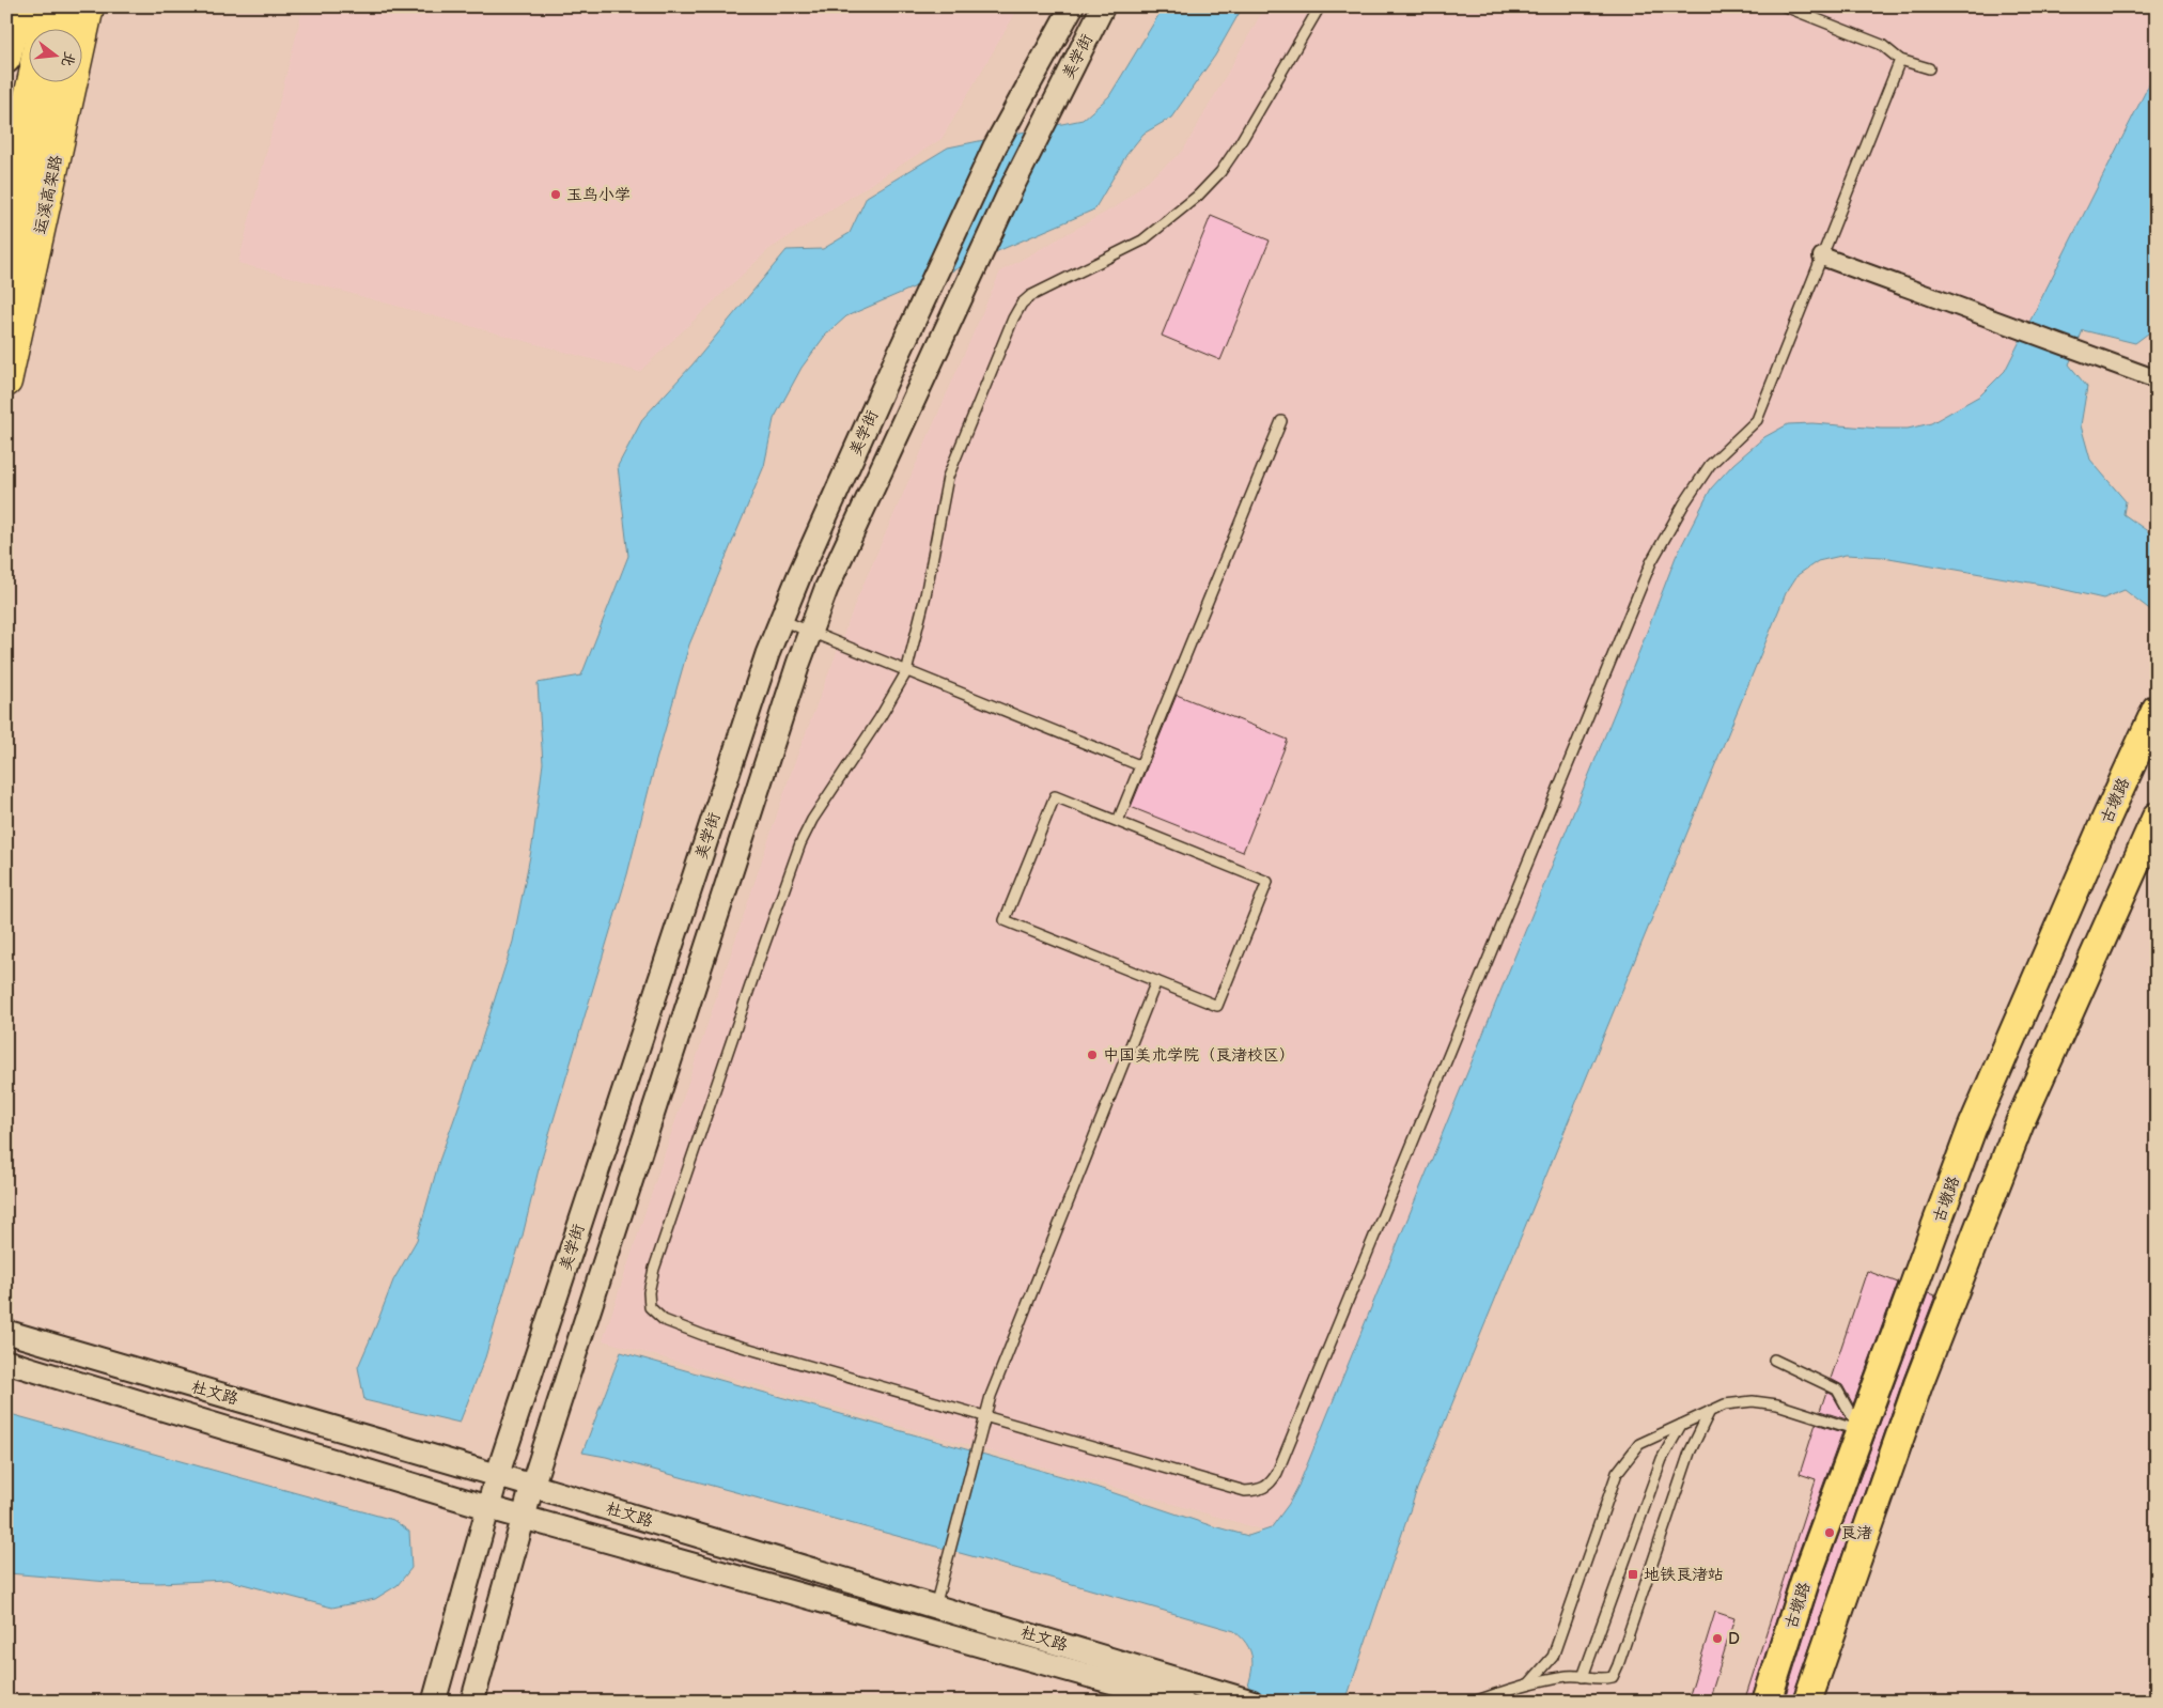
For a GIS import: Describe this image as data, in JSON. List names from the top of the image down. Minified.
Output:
{"streets":{"highway":["运溪高架路"],"main road":["古墩路"],"street":["美学街","杜文路"]},"crossings":[["美学街","杜文路"]],"places":{"other":["玉鸟小学","中国美术学院（良渚校区）","良渚","D"],"transit":["地铁良渚站"]},"north":"right"}
